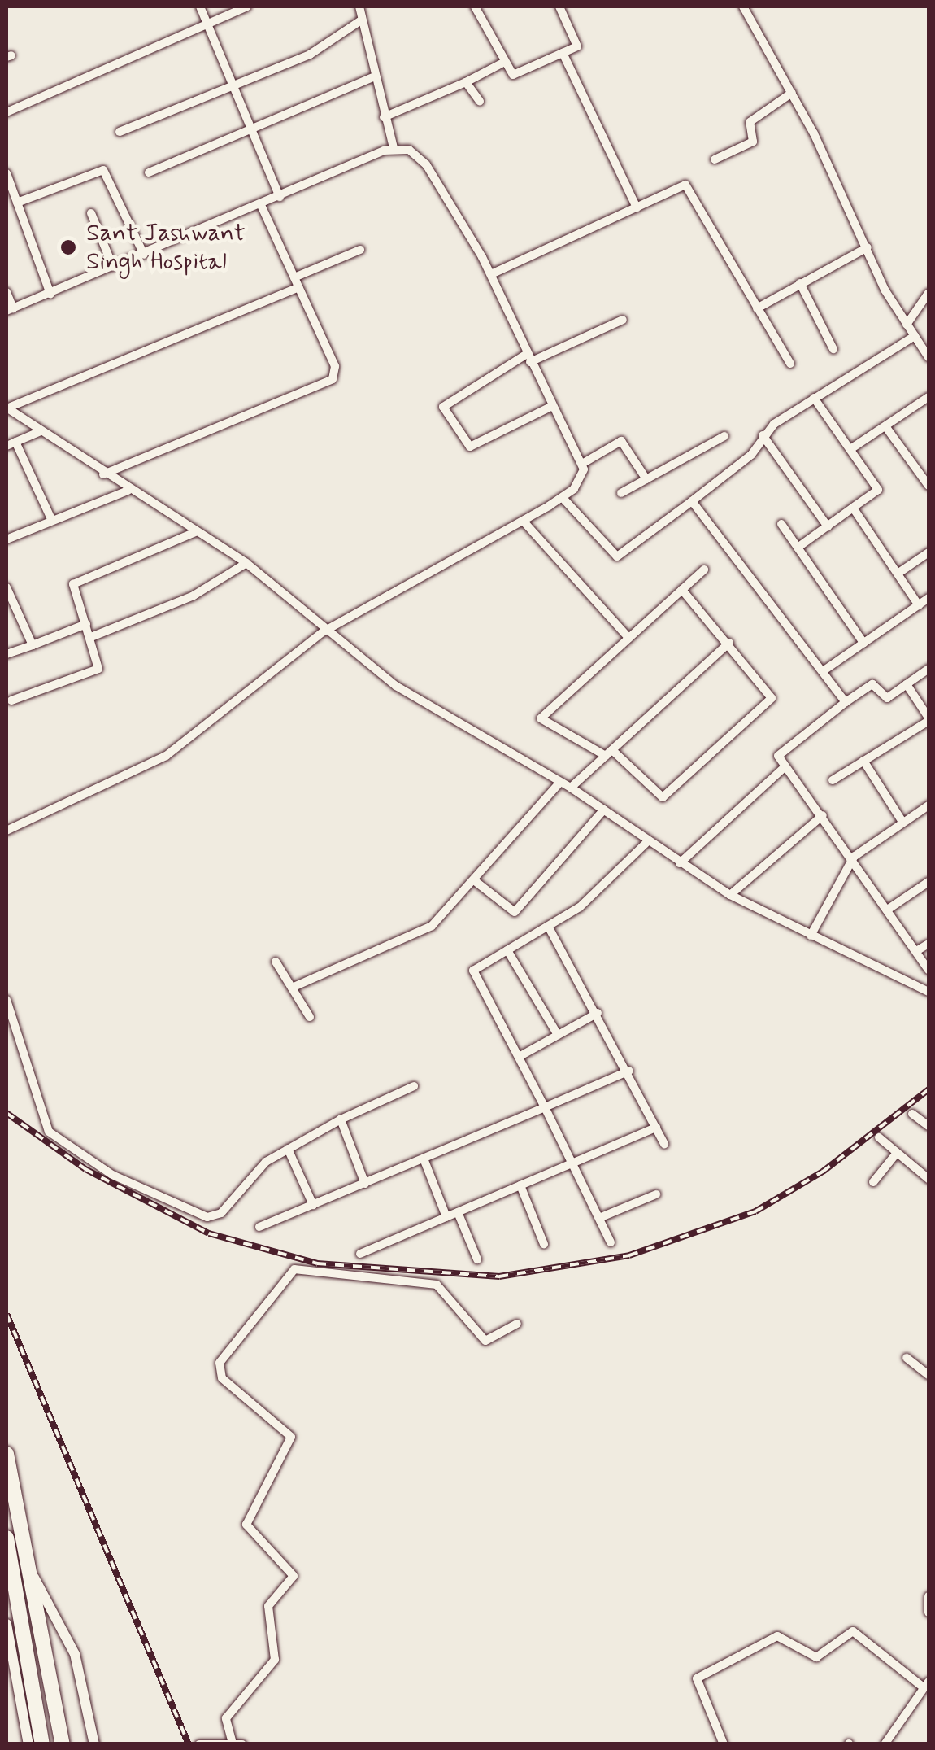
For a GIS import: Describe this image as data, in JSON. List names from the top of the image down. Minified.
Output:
{"places":["Sant Jashwant Singh Hospital"]}
